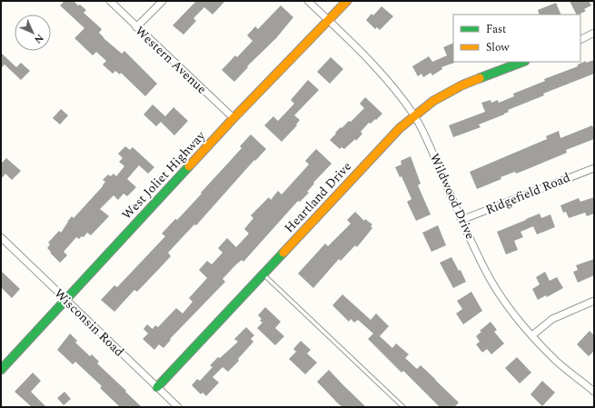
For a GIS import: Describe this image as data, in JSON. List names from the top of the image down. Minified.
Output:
{"streets":{"street":["Western Avenue","West Joliet Highway","Ridgefield Road","Wildwood Drive","Heartland Drive","Wisconsin Road"]},"crossings":[["Western Avenue","West Joliet Highway"],["West Joliet Highway","Wildwood Drive"],["West Joliet Highway","Wisconsin Road"],["Ridgefield Road","Wildwood Drive"],["Wildwood Drive","Heartland Drive"],["Heartland Drive","Wisconsin Road"]],"legend":["Fast","Slow"],"north":"bottom right"}
